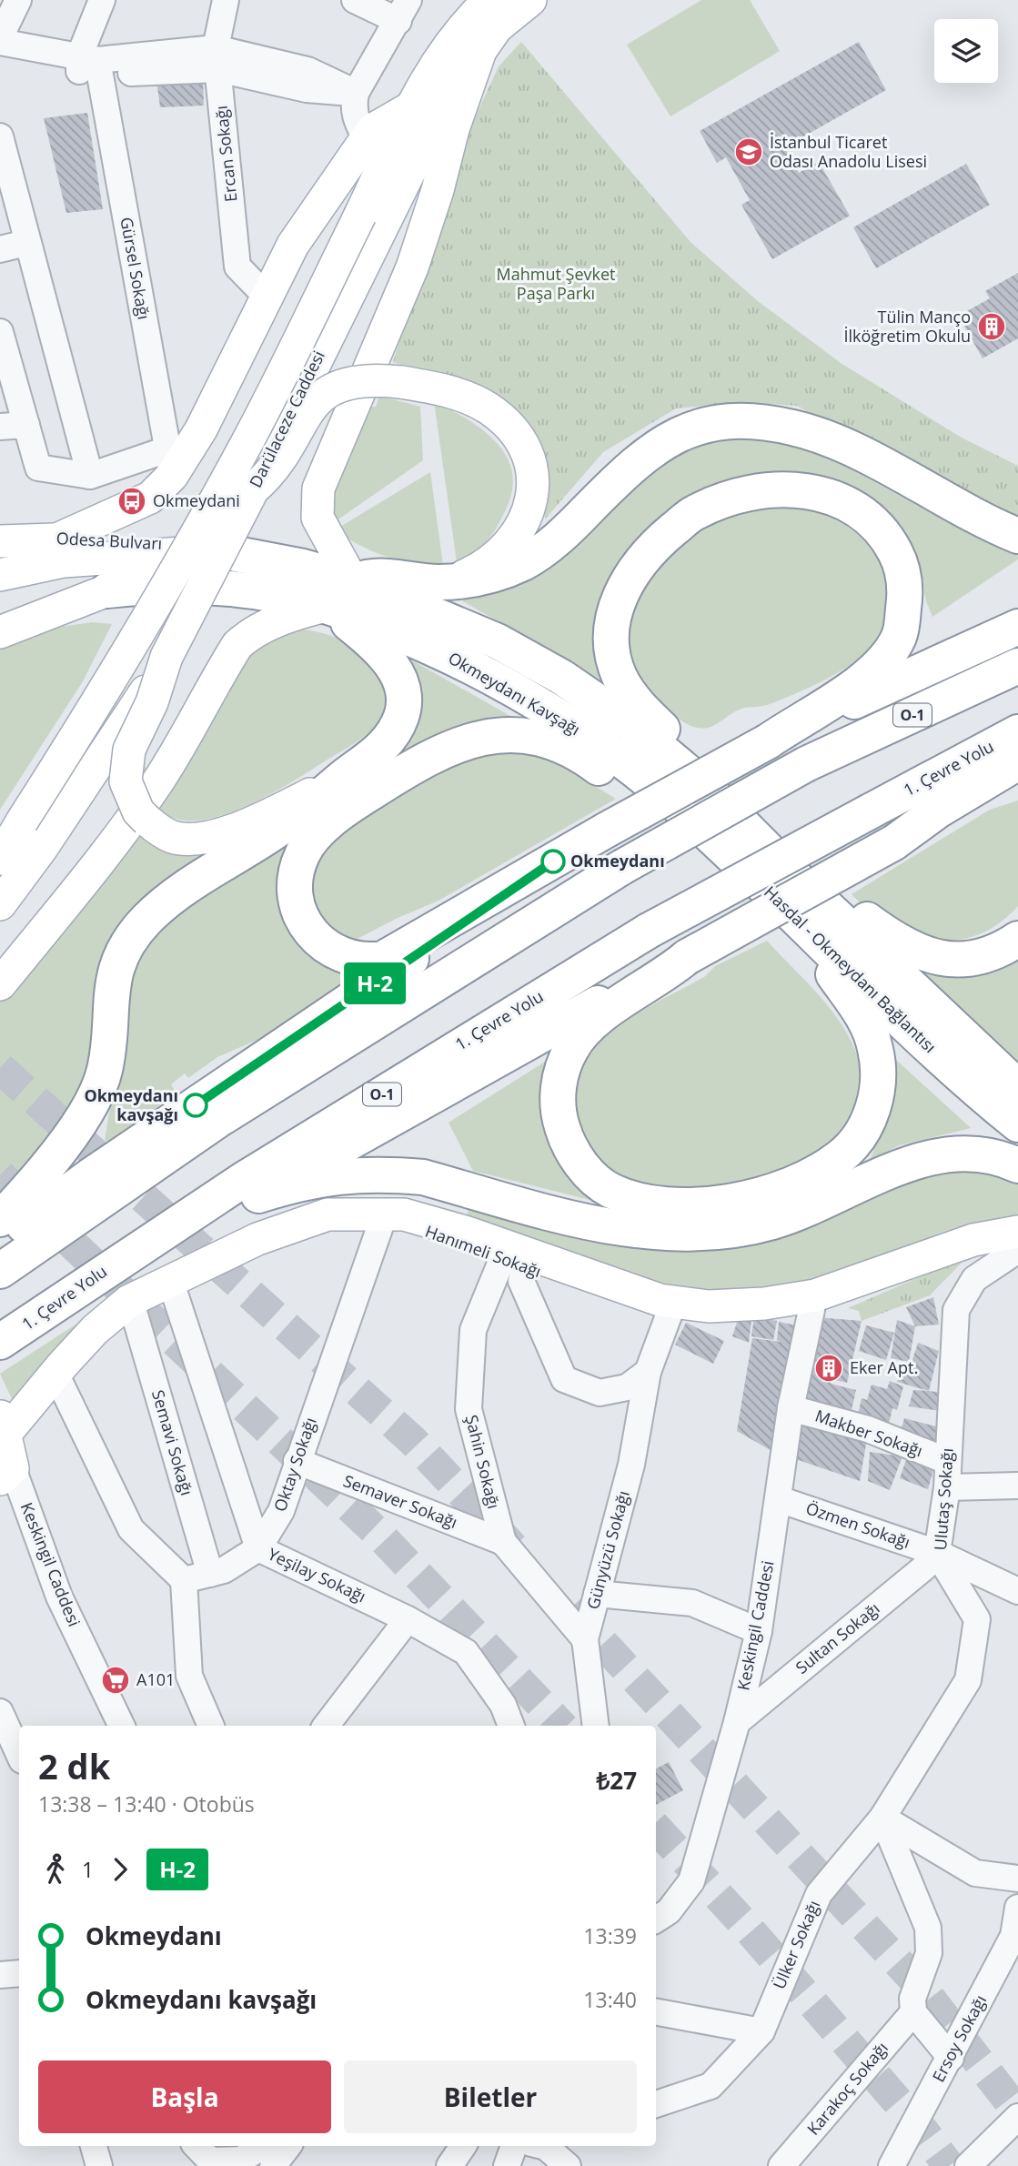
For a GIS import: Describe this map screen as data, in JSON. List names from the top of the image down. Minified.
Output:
{"streets":{"highway":["Okmeydanı Kavşağı","O-1","1. Çevre Yolu","Hasdal - Okmeydanı Bağlantısı"],"main road":["Darülaceze Caddesi","Odesa Bulvarı","Hanımeli Sokağı"],"street":["Ercan Sokağı","Gürsel Sokağı","Makber Sokağı","Semavi Sokağı","Şahin Sokağı","Oktay Sokağı","Ulutaş Sokağı","Semaver Sokağı","Özmen Sokağı","Günyüzü Sokağı","Keskingil Caddesi","Yeşilay Sokağı","Sultan Sokağı","Ülker Sokağı","Ersoy Sokağı","Karakoç Sokağı"]},"crossings":[["Okmeydanı Kavşağı","Hasdal - Okmeydanı Bağlantısı"],["Hanımeli Sokağı","Semavi Sokağı"],["Hanımeli Sokağı","Şahin Sokağı"],["Hanımeli Sokağı","Oktay Sokağı"],["Hanımeli Sokağı","Günyüzü Sokağı"],["Hanımeli Sokağı","Keskingil Caddesi"],["Hanımeli Sokağı","Yeşilay Sokağı"],["Makber Sokağı","Ulutaş Sokağı"],["Makber Sokağı","Keskingil Caddesi"],["Semavi Sokağı","Oktay Sokağı"],["Şahin Sokağı","Semaver Sokağı"],["Şahin Sokağı","Günyüzü Sokağı"],["Oktay Sokağı","Semaver Sokağı"],["Oktay Sokağı","Yeşilay Sokağı"],["Ulutaş Sokağı","Özmen Sokağı"],["Ulutaş Sokağı","Sultan Sokağı"],["Ulutaş Sokağı","Ülker Sokağı"],["Özmen Sokağı","Keskingil Caddesi"],["Özmen Sokağı","Sultan Sokağı"],["Keskingil Caddesi","Sultan Sokağı"]],"parks":["Mahmut Şevket Paşa Parkı"],"places":{"school or university":["İstanbul Ticaret Odası Anadolu Lisesi"],"building":["Tülin Manço İlköğretim Okulu","Eker Apt."],"bus stop":["Okmeydani"],"other":["Okmeydanı","Okmeydanı kavşağı"],"supermarket":["A101"]},"lines":["bus line H-2"],"page":{"on_map":"H-2","heading":["2 dk","13:38 – 13:40 · Otobüs","₺27"],"legs":["1","H-2"],"list":[{"name":"Okmeydanı","value":"13:39"},{"name":"Okmeydanı kavşağı","value":"13:40"}],"buttons":["Başla","Biletler"]}}
